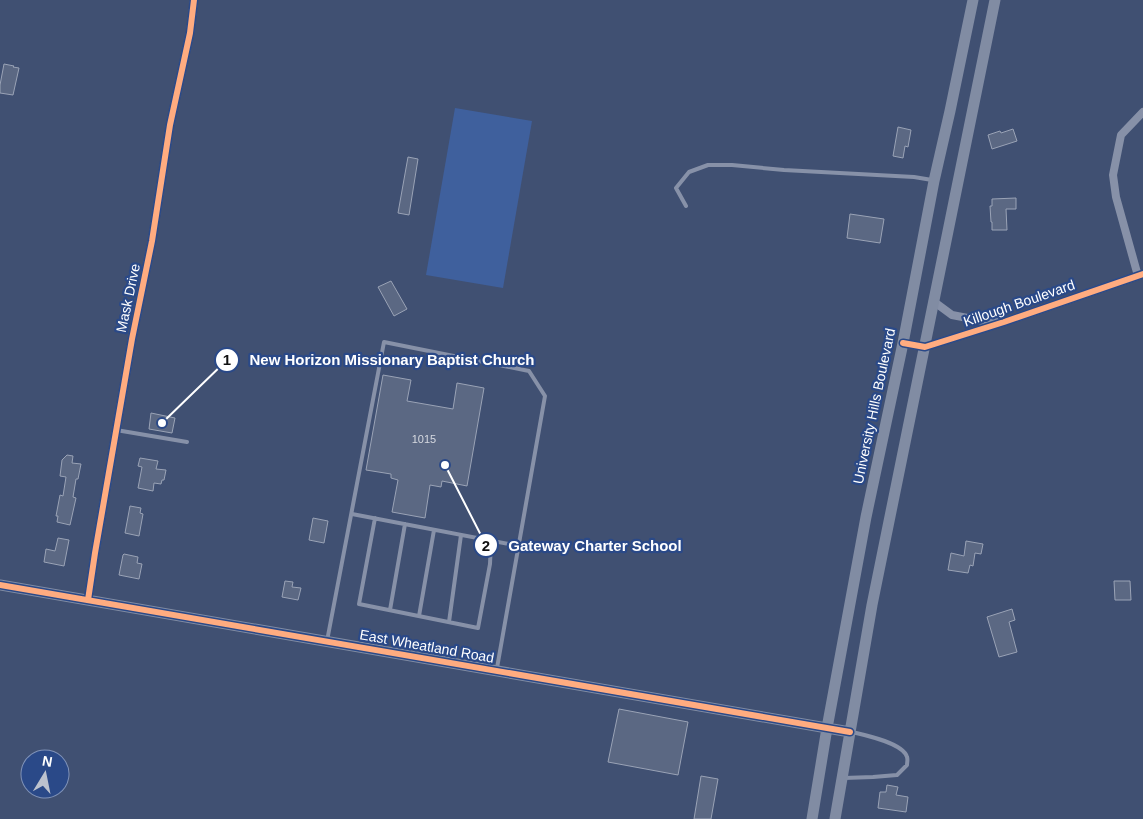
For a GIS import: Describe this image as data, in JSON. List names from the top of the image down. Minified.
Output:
{"streets":{"main road":["University Hills Boulevard","East Wheatland Road"],"street":["Mask Drive","Killough Boulevard"]},"crossings":[["Mask Drive","East Wheatland Road"],["Killough Boulevard","University Hills Boulevard"],["University Hills Boulevard","East Wheatland Road"]],"places":["New Horizon Missionary Baptist Church","Gateway Charter School"],"house_numbers":["1015"],"north":"top"}
